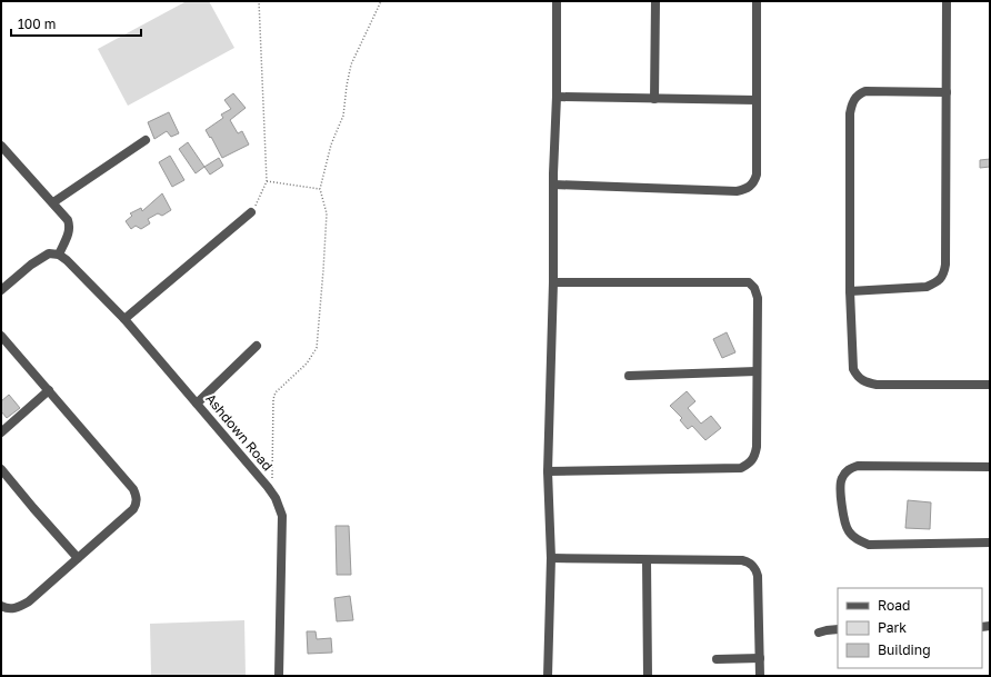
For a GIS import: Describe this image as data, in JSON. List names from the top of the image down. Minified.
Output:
{"streets":{"street":["Ashdown Road"]},"legend":["Road","Park","Building"],"scale_bar":"100 m"}
